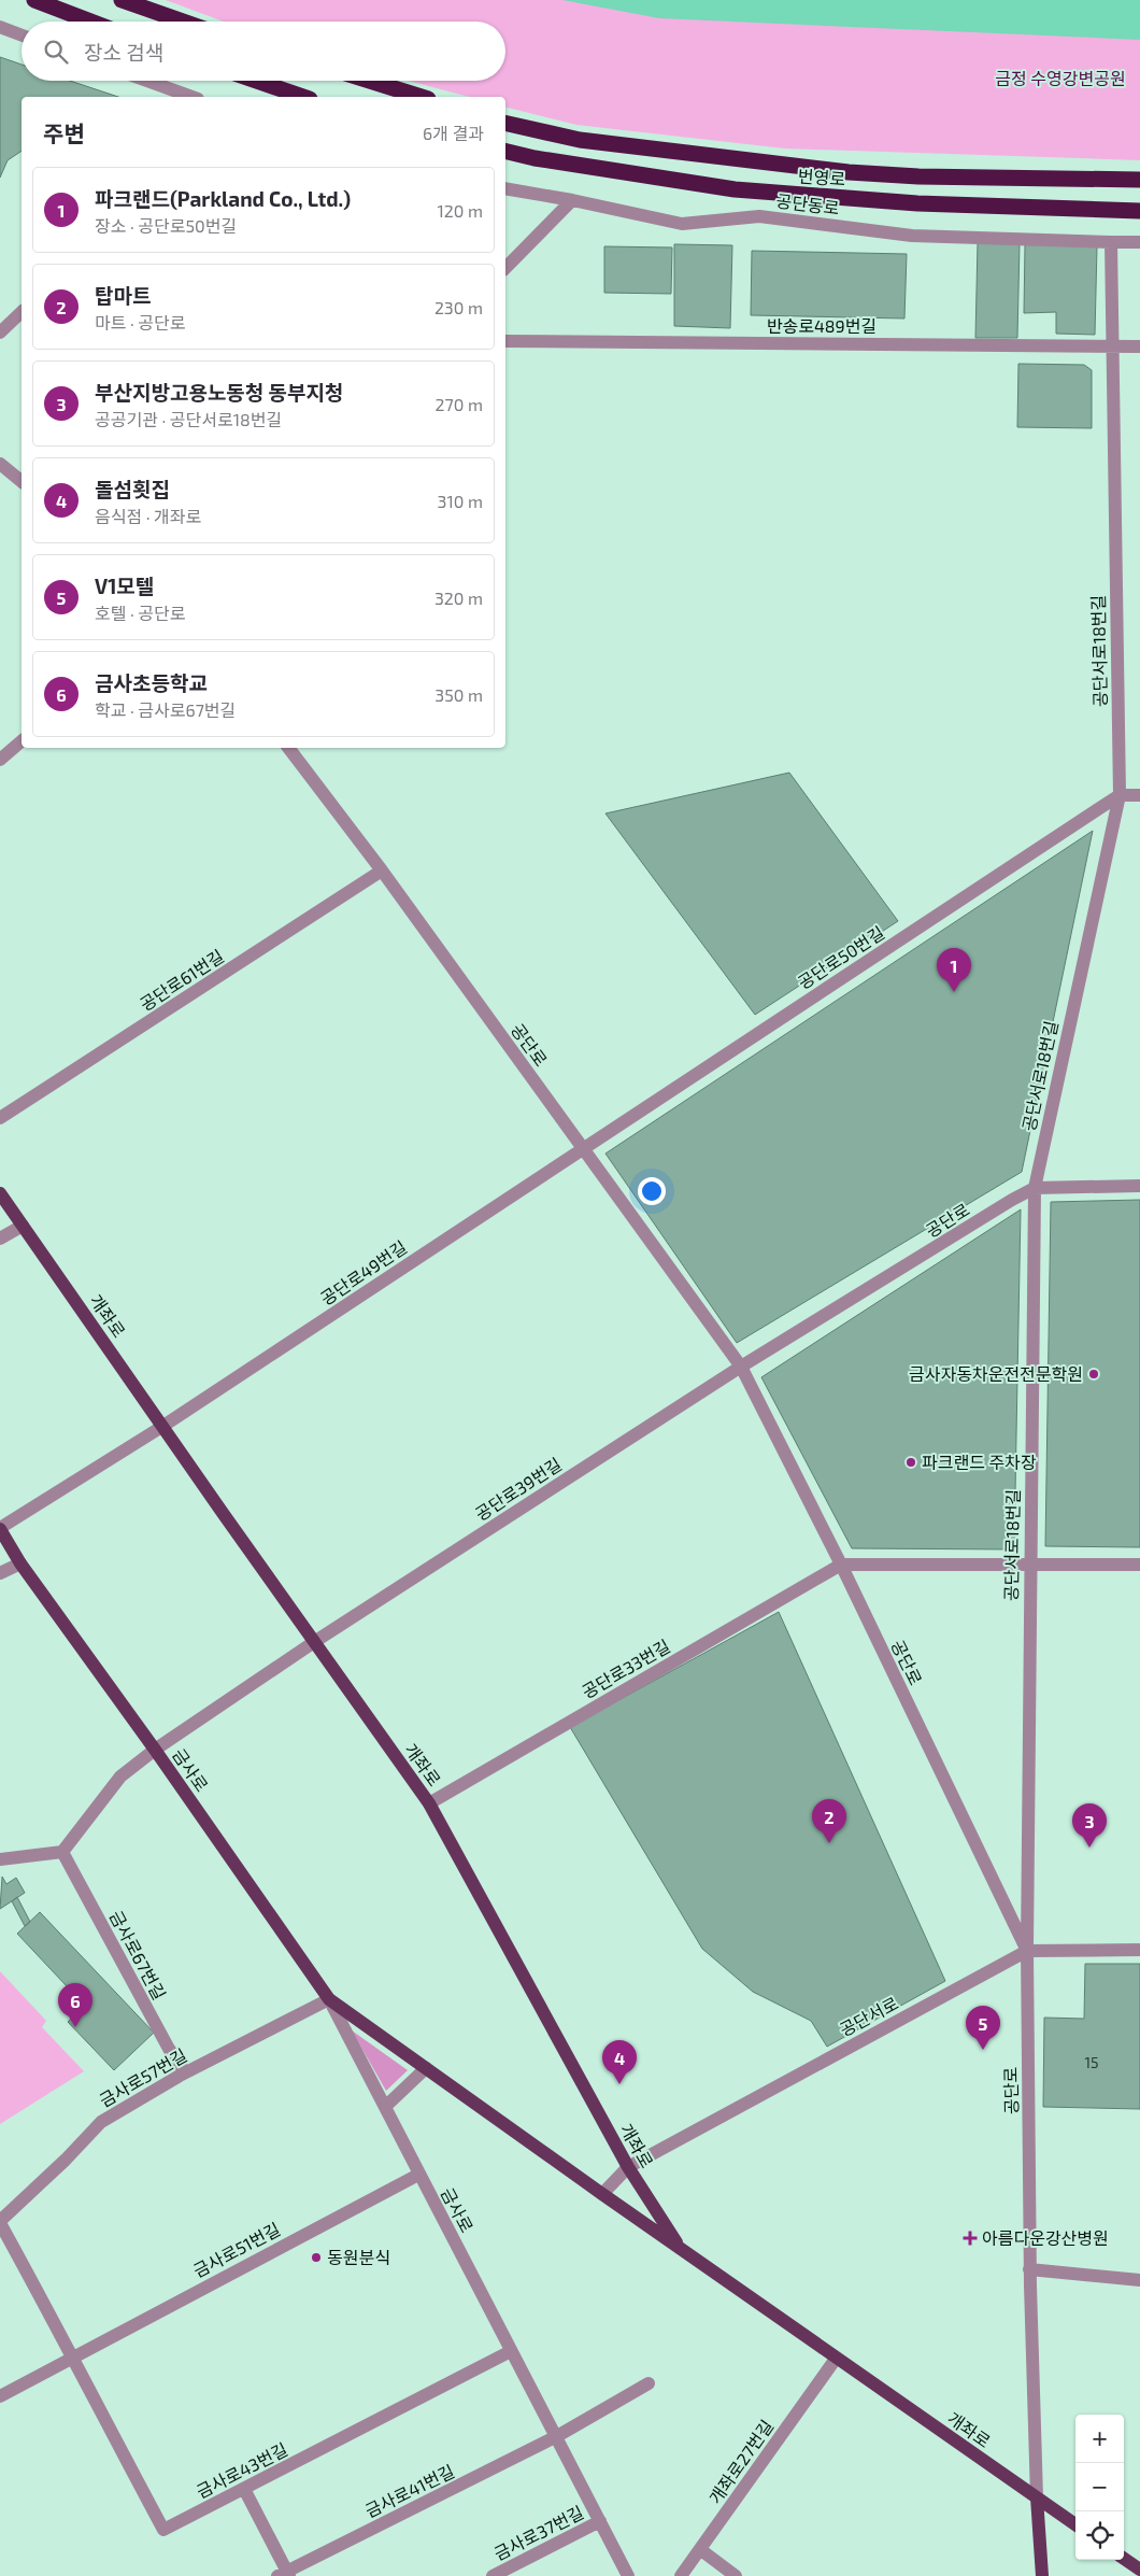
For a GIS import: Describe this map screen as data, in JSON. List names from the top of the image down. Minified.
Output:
{"streets":{"highway":["번영로"],"main road":["개좌로","금사로"],"street":["공단동로","반송로489번길","공단서로18번길","공단로50번길","공단로61번길","공단로","공단로49번길","공단로39번길","공단로33번길","금사로67번길","공단서로","금사로57번길","금사로51번길","개좌로27번길","금사로43번길","금사로41번길","금사로37번길"]},"crossings":[["공단동로","공단서로18번길"],["반송로489번길","공단서로18번길"],["공단서로18번길","공단로50번길"],["공단서로18번길","공단로"],["공단서로18번길","공단서로"],["공단로50번길","공단로"],["공단로50번길","공단로49번길"],["공단로61번길","공단로"],["공단로","공단로49번길"],["공단로","개좌로"],["공단로","공단로39번길"],["공단로","공단로33번길"],["공단로","공단서로"],["공단로49번길","개좌로"],["개좌로","공단로39번길"],["개좌로","공단로33번길"],["개좌로","금사로"],["개좌로","공단서로"],["개좌로","개좌로27번길"],["금사로","공단서로"],["금사로","금사로57번길"],["금사로","금사로51번길"],["금사로","금사로43번길"],["금사로","금사로41번길"],["금사로","금사로37번길"],["금사로67번길","금사로57번길"],["금사로51번길","금사로43번길"]],"parks":["금정 수영강변공원"],"places":{"other":["금사자동차운전전문학원","파크랜드 주차장","동원분식"],"health":["아름다운강산병원"]},"house_numbers":["15"],"page":{"search":"장소 검색","heading":["주변","6개 결과"],"list":[{"mark":"1","name":"파크랜드(Parkland Co., Ltd.)","note":"장소 · 공단로50번길","value":"120 m"},{"mark":"2","name":"탑마트","note":"마트 · 공단로","value":"230 m"},{"mark":"3","name":"부산지방고용노동청 동부지청","note":"공공기관 · 공단서로18번길","value":"270 m"},{"mark":"4","name":"돌섬횟집","note":"음식점 · 개좌로","value":"310 m"},{"mark":"5","name":"V1모텔","note":"호텔 · 공단로","value":"320 m"},{"mark":"6","name":"금사초등학교","note":"학교 · 금사로67번길","value":"350 m"}],"pins":["1","2","3","6","5","4"],"map_buttons":["+","−"]}}
